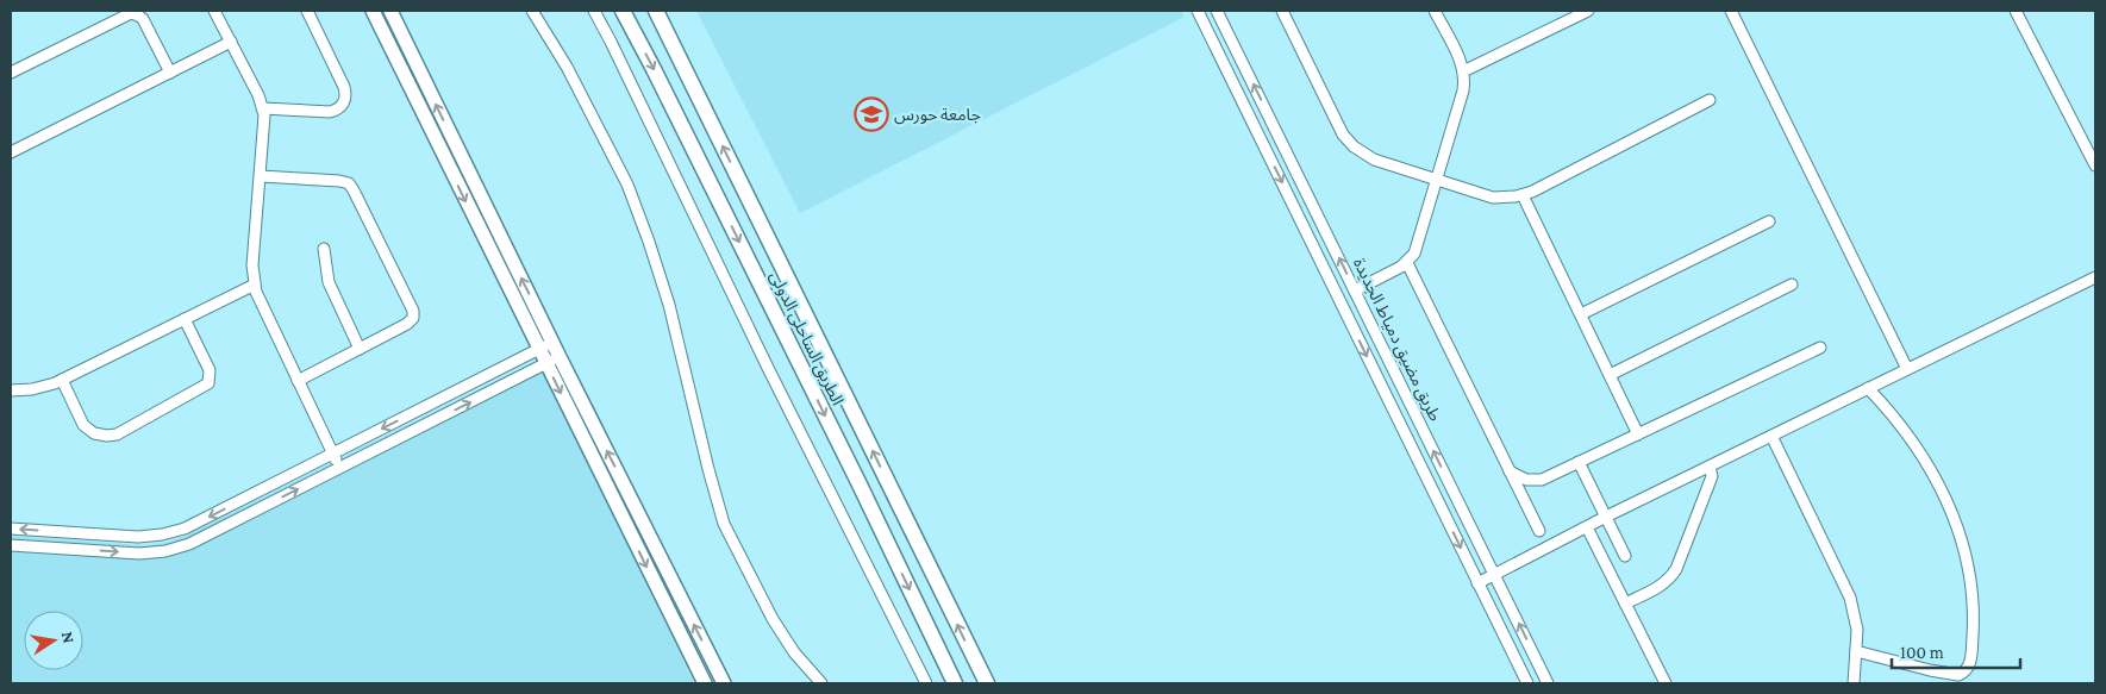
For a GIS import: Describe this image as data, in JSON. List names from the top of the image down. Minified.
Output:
{"streets":{"highway":["الطريق الساحلى الدولى"],"street":["طريق مضيق دمياط الجديدة"]},"places":{"school or university":["جامعة حورس"]},"scale_bar":"100 m","north":"right"}
